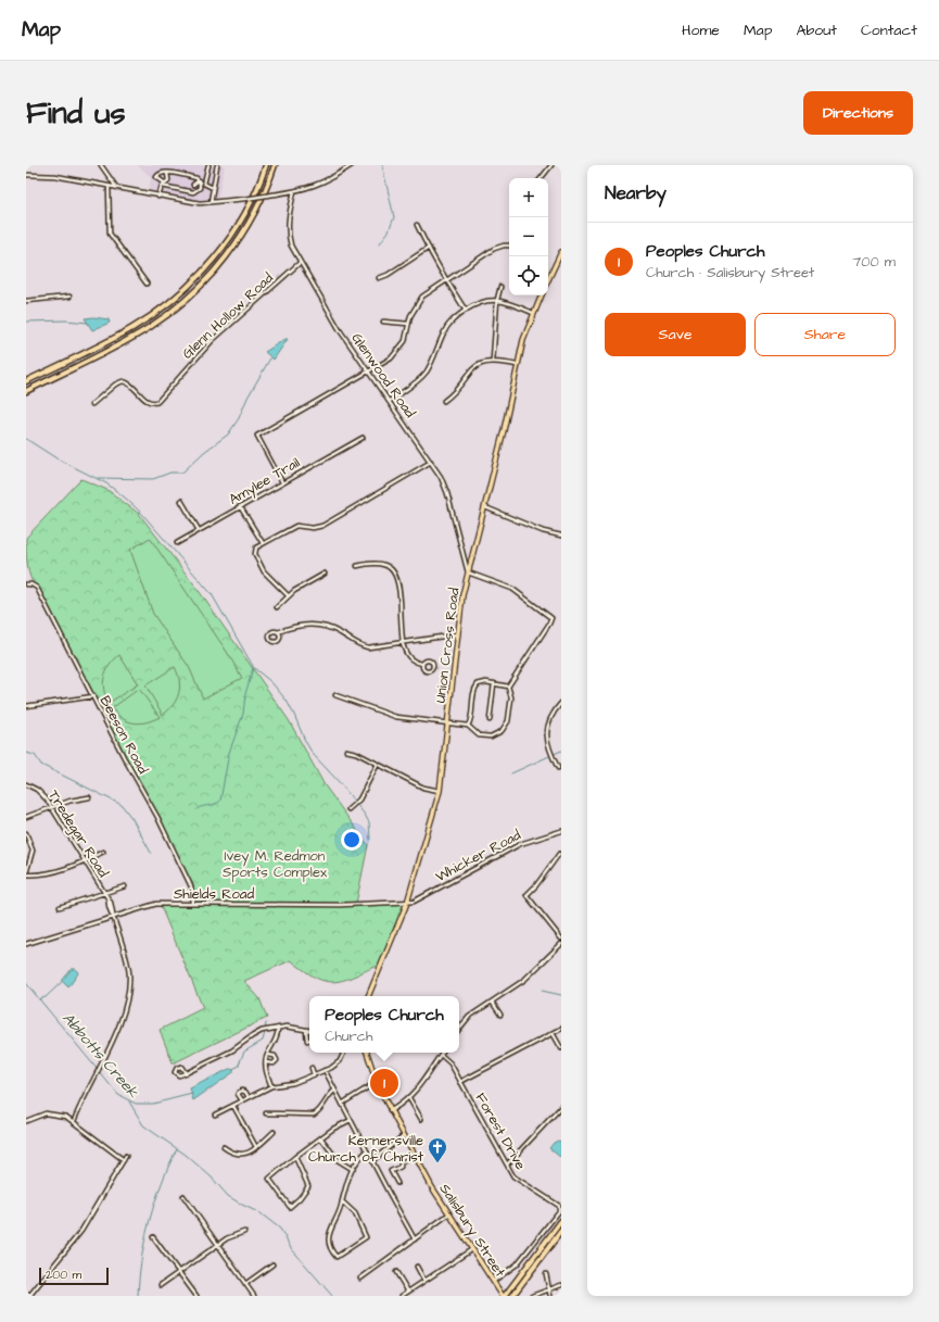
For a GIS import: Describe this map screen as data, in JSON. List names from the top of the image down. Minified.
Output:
{"streets":{"main road":["Union Cross Road","Salisbury Street"],"street":["Glenn Hollow Road","Glenwood Road","Amylee Trail","Beeson Road","Tredegar Road","Whicker Road","Shields Road","Forest Drive"]},"crossings":[["Glenn Hollow Road","Glenwood Road"],["Glenwood Road","Union Cross Road"],["Union Cross Road","Whicker Road"],["Union Cross Road","Shields Road"],["Beeson Road","Shields Road"],["Tredegar Road","Shields Road"],["Whicker Road","Shields Road"],["Forest Drive","Salisbury Street"]],"water":["Abbotts Creek"],"parks":["Ivey M. Redmon Sports Complex"],"places":{"church":["Kernersville Church of Christ"]},"scale_bar":"200 m","page":{"header":"Map","nav":["Home","Map","About","Contact"],"buttons":["Directions",["Save","Share"]],"title":"Find us","heading":"Nearby","map_buttons":["+","−"],"list":[{"mark":"1","name":"Peoples Church","note":"Church · Salisbury Street","value":"700 m"}],"popup":["Peoples Church","Church"],"pins":"1","scale":"200 m"}}
